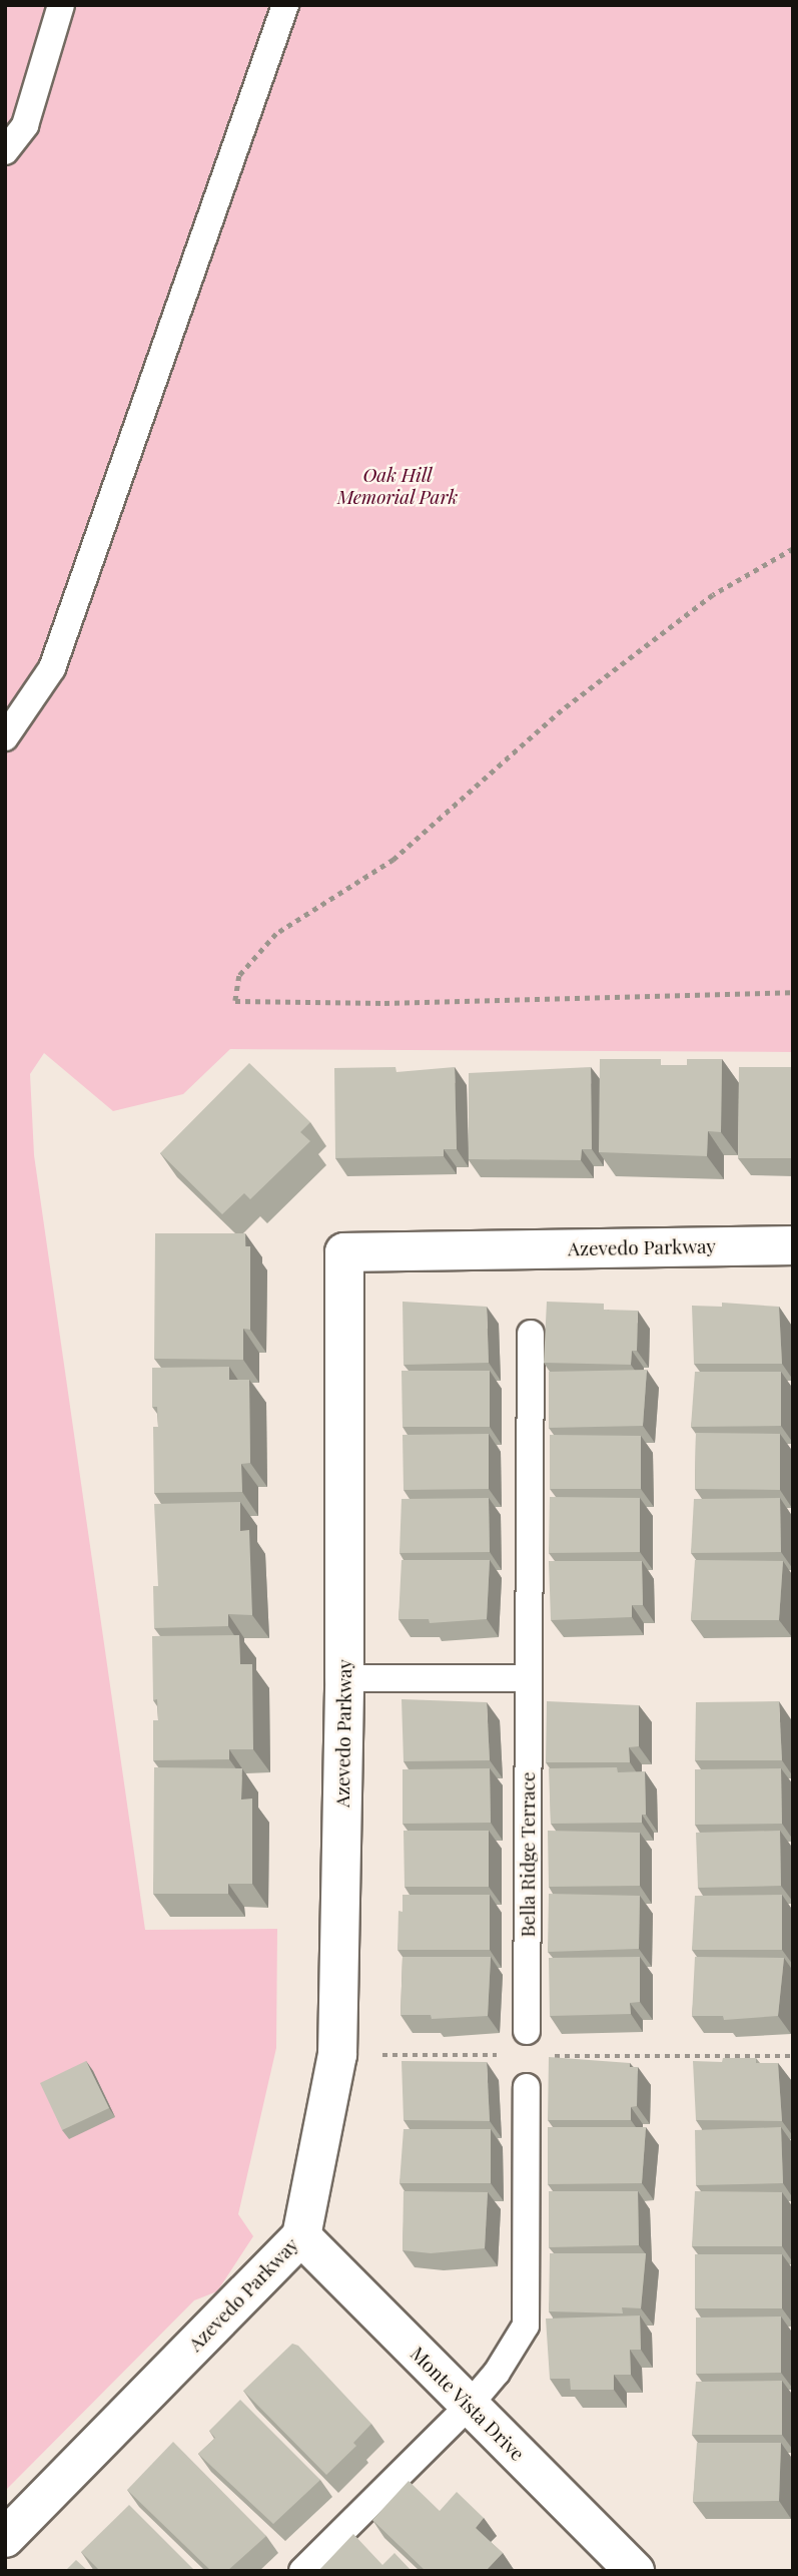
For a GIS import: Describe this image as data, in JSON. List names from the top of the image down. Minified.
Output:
{"streets":{"street":["Azevedo Parkway","Monte Vista Drive"],"lane":["Bella Ridge Terrace"]},"crossings":[["Azevedo Parkway","Monte Vista Drive"]],"parks":["Oak Hill Memorial Park"]}
